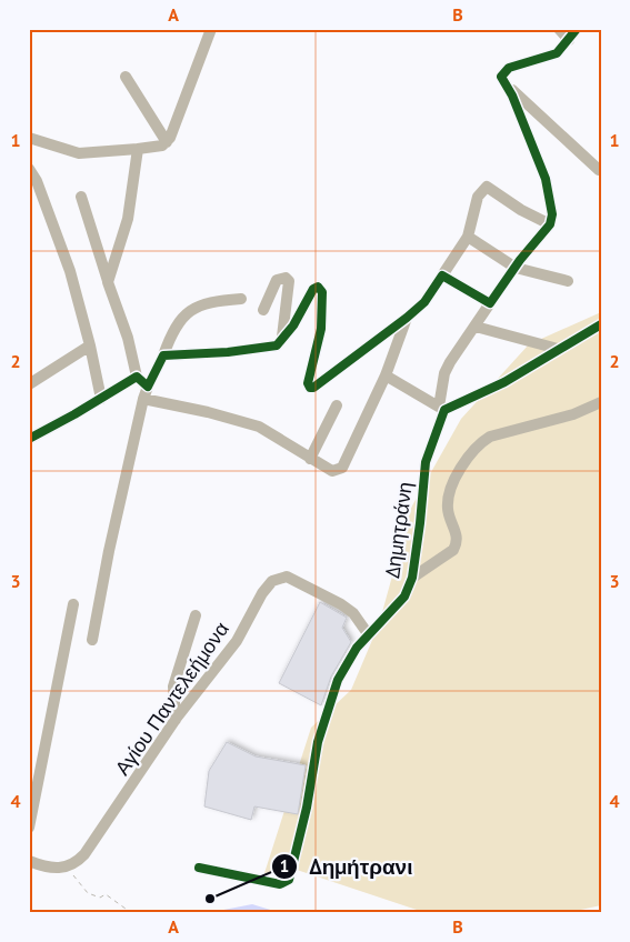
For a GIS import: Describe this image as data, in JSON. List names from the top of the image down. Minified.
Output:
{"streets":{"street":["Δημητράνη","Αγίου Παντελεήμονα"]},"crossings":[["Δημητράνη","Αγίου Παντελεήμονα"]],"places":["Δημήτρανι"],"grid":{"columns":["A","B"],"rows":["1","2","3","4"]}}
